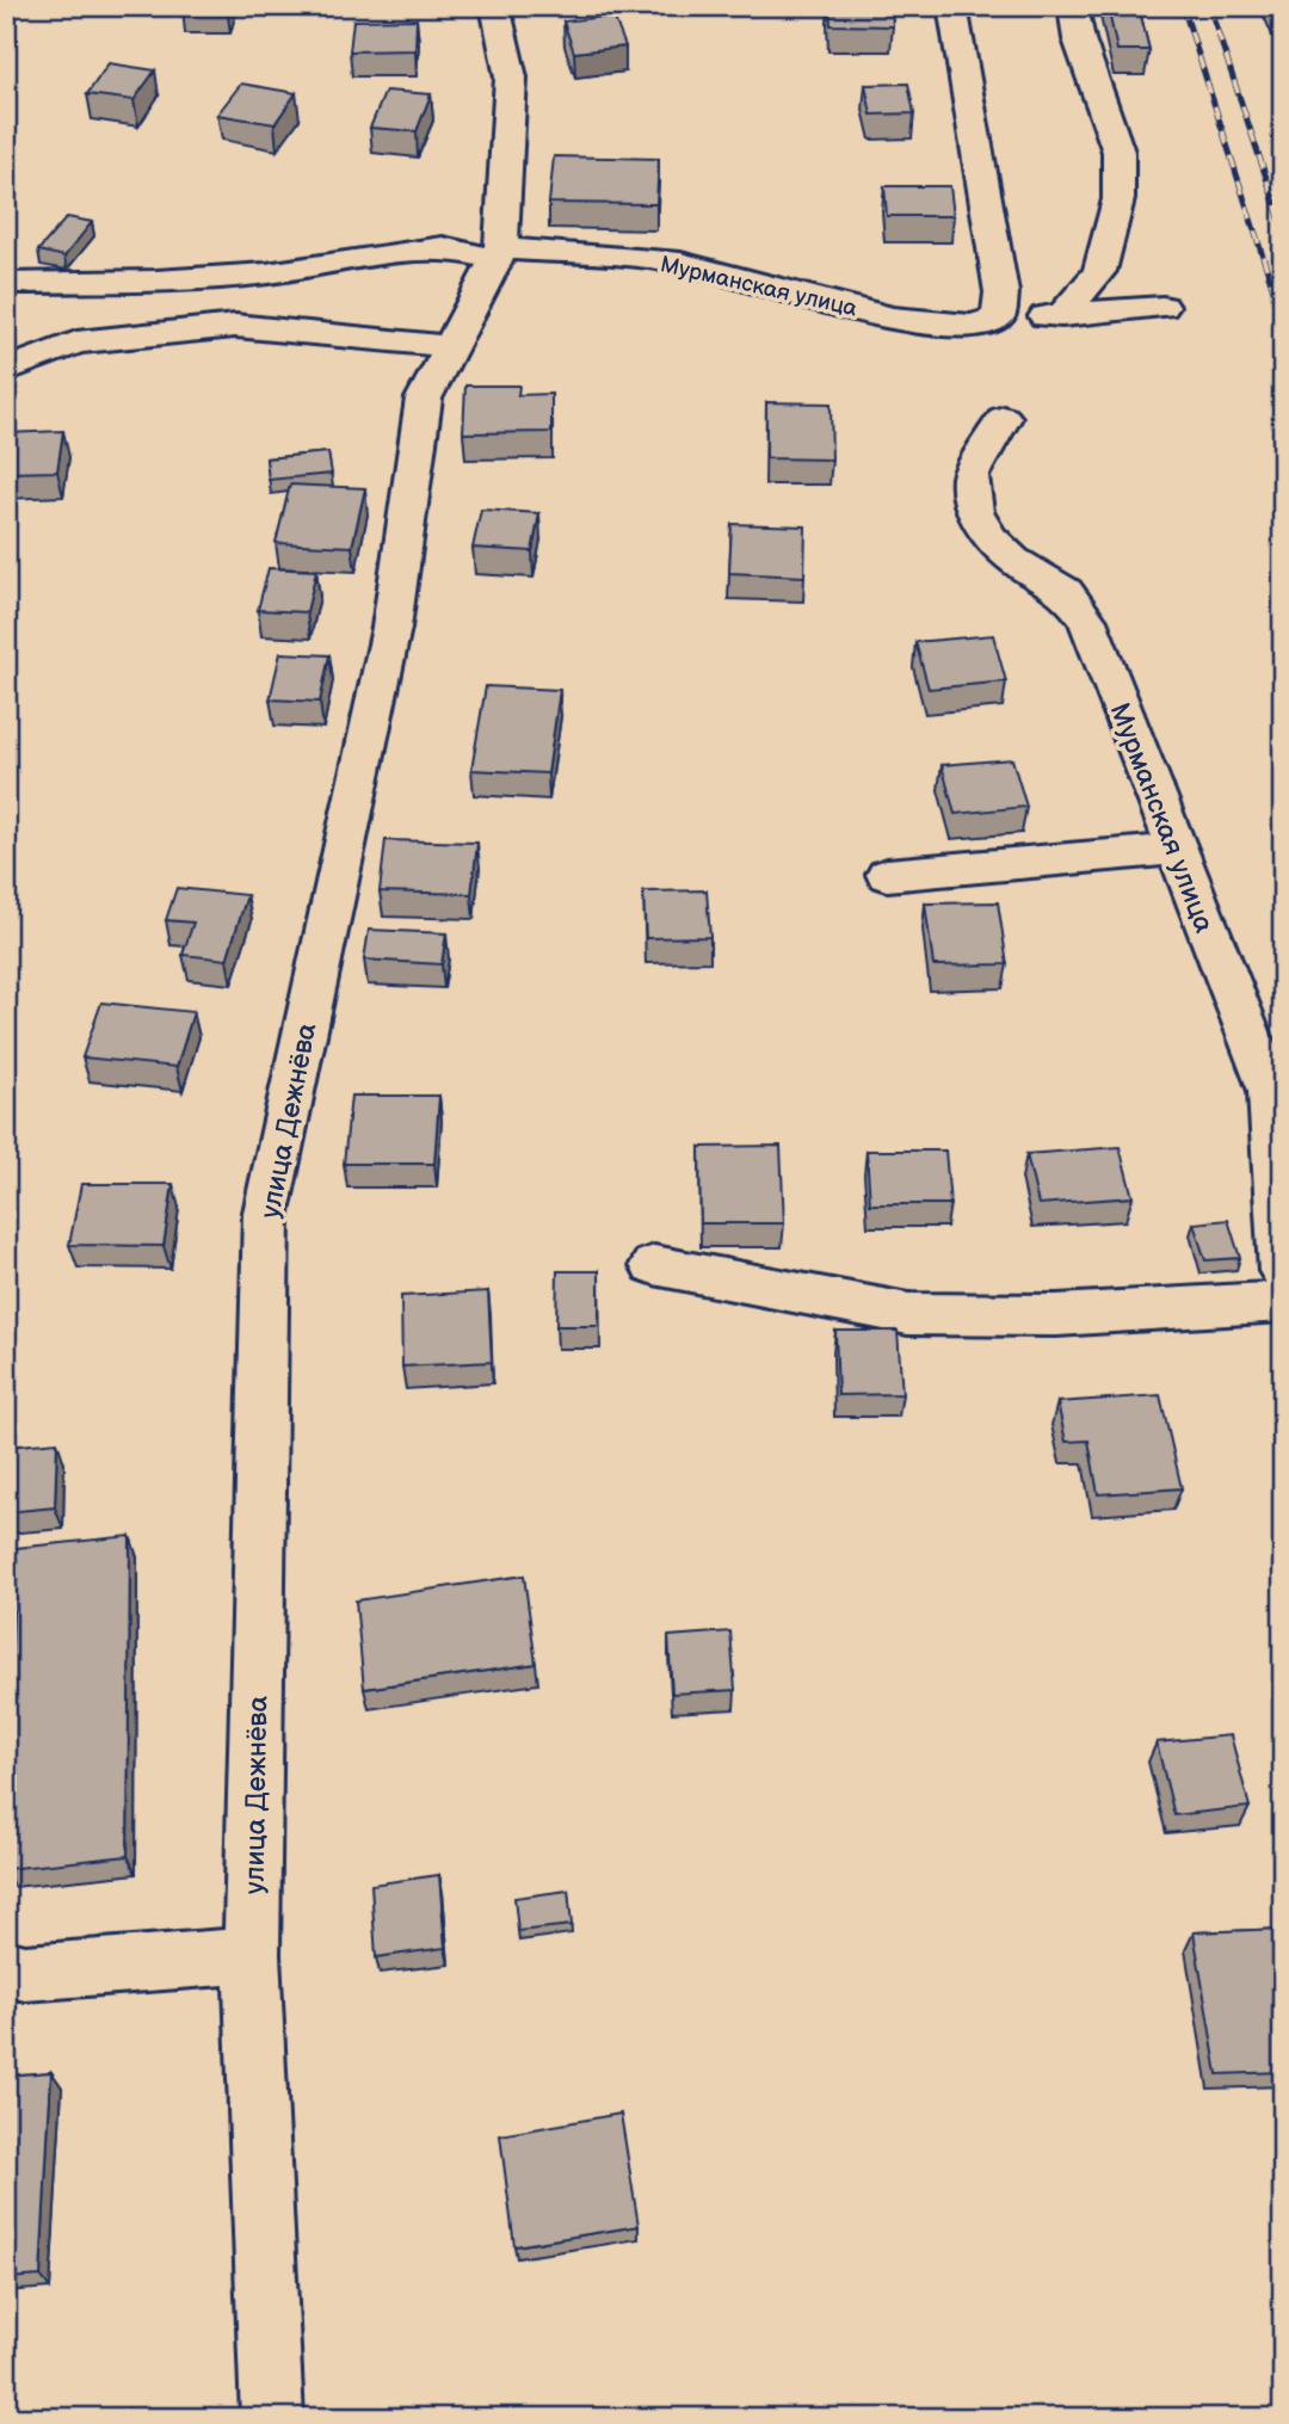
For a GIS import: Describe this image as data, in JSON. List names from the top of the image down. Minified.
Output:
{"streets":{"street":["Мурманская улица","улица Дежнёва"]},"crossings":[["Мурманская улица","улица Дежнёва"]]}
